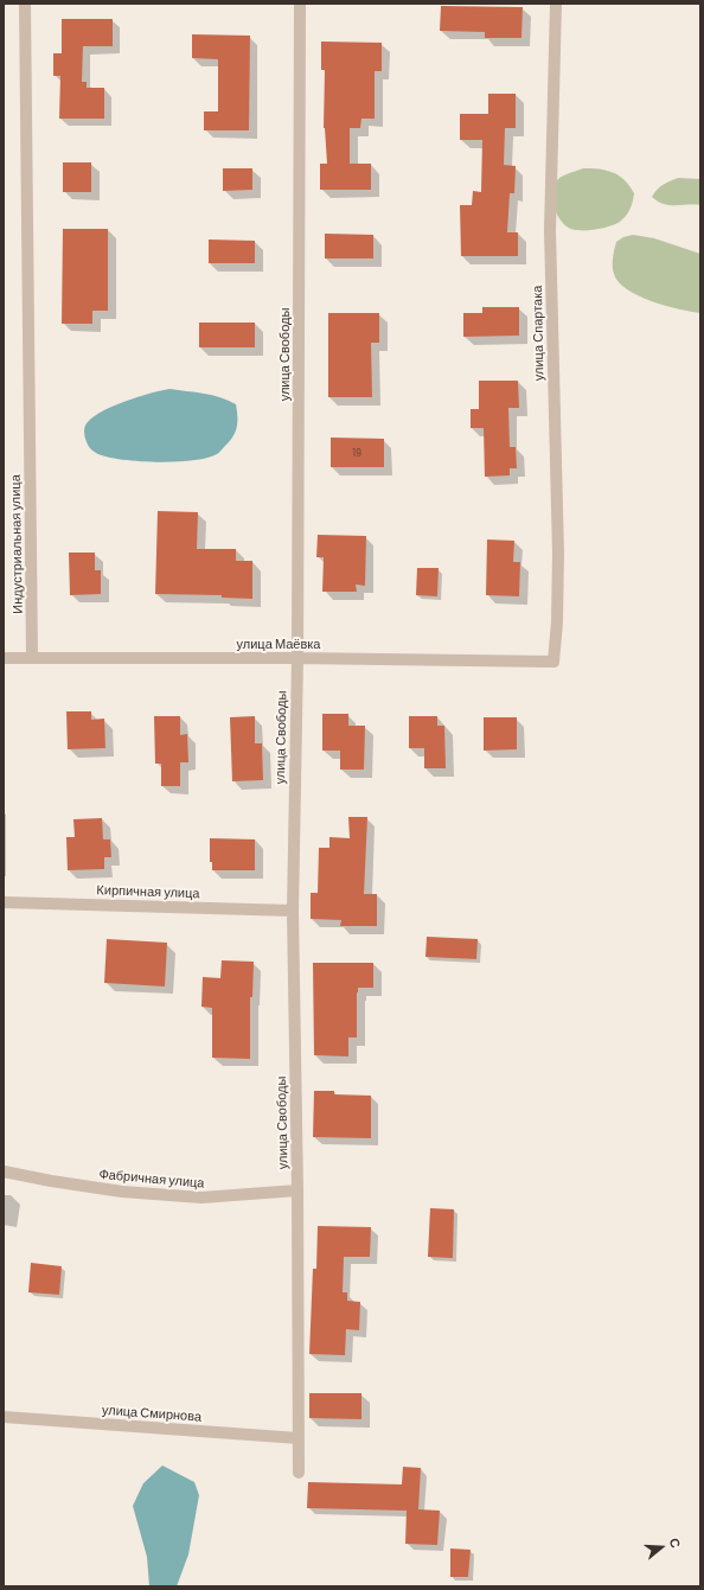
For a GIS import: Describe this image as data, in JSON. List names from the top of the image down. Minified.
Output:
{"streets":{"street":["улица Спартака","улица Свободы","Индустриальная улица","улица Маёвка","Кирпичная улица","Фабричная улица","улица Смирнова"]},"crossings":[["улица Спартака","улица Маёвка"],["улица Свободы","улица Маёвка"],["улица Свободы","Кирпичная улица"],["улица Свободы","Фабричная улица"],["улица Свободы","улица Смирнова"],["Индустриальная улица","улица Маёвка"]],"house_numbers":["19"],"north":"right"}
